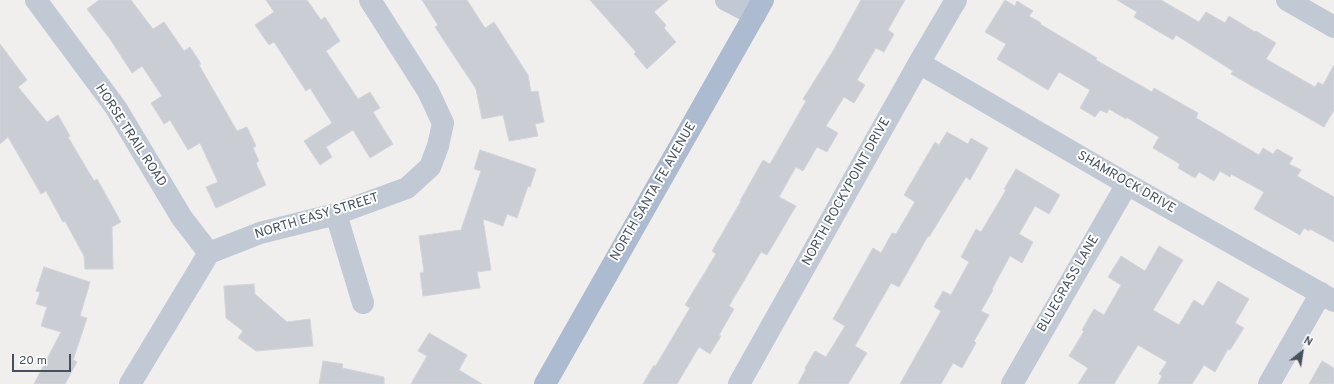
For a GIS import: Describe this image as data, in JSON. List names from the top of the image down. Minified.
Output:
{"streets":{"main road":["NORTH SANTA FE AVENUE"],"street":["HORSE TRAIL ROAD","SHAMROCK DRIVE","NORTH ROCKYPOINT DRIVE","NORTH EASY STREET","BLUEGRASS LANE"]},"crossings":[["HORSE TRAIL ROAD","NORTH EASY STREET"],["SHAMROCK DRIVE","NORTH ROCKYPOINT DRIVE"],["SHAMROCK DRIVE","BLUEGRASS LANE"]],"scale_bar":"20 m","north":"top right"}
